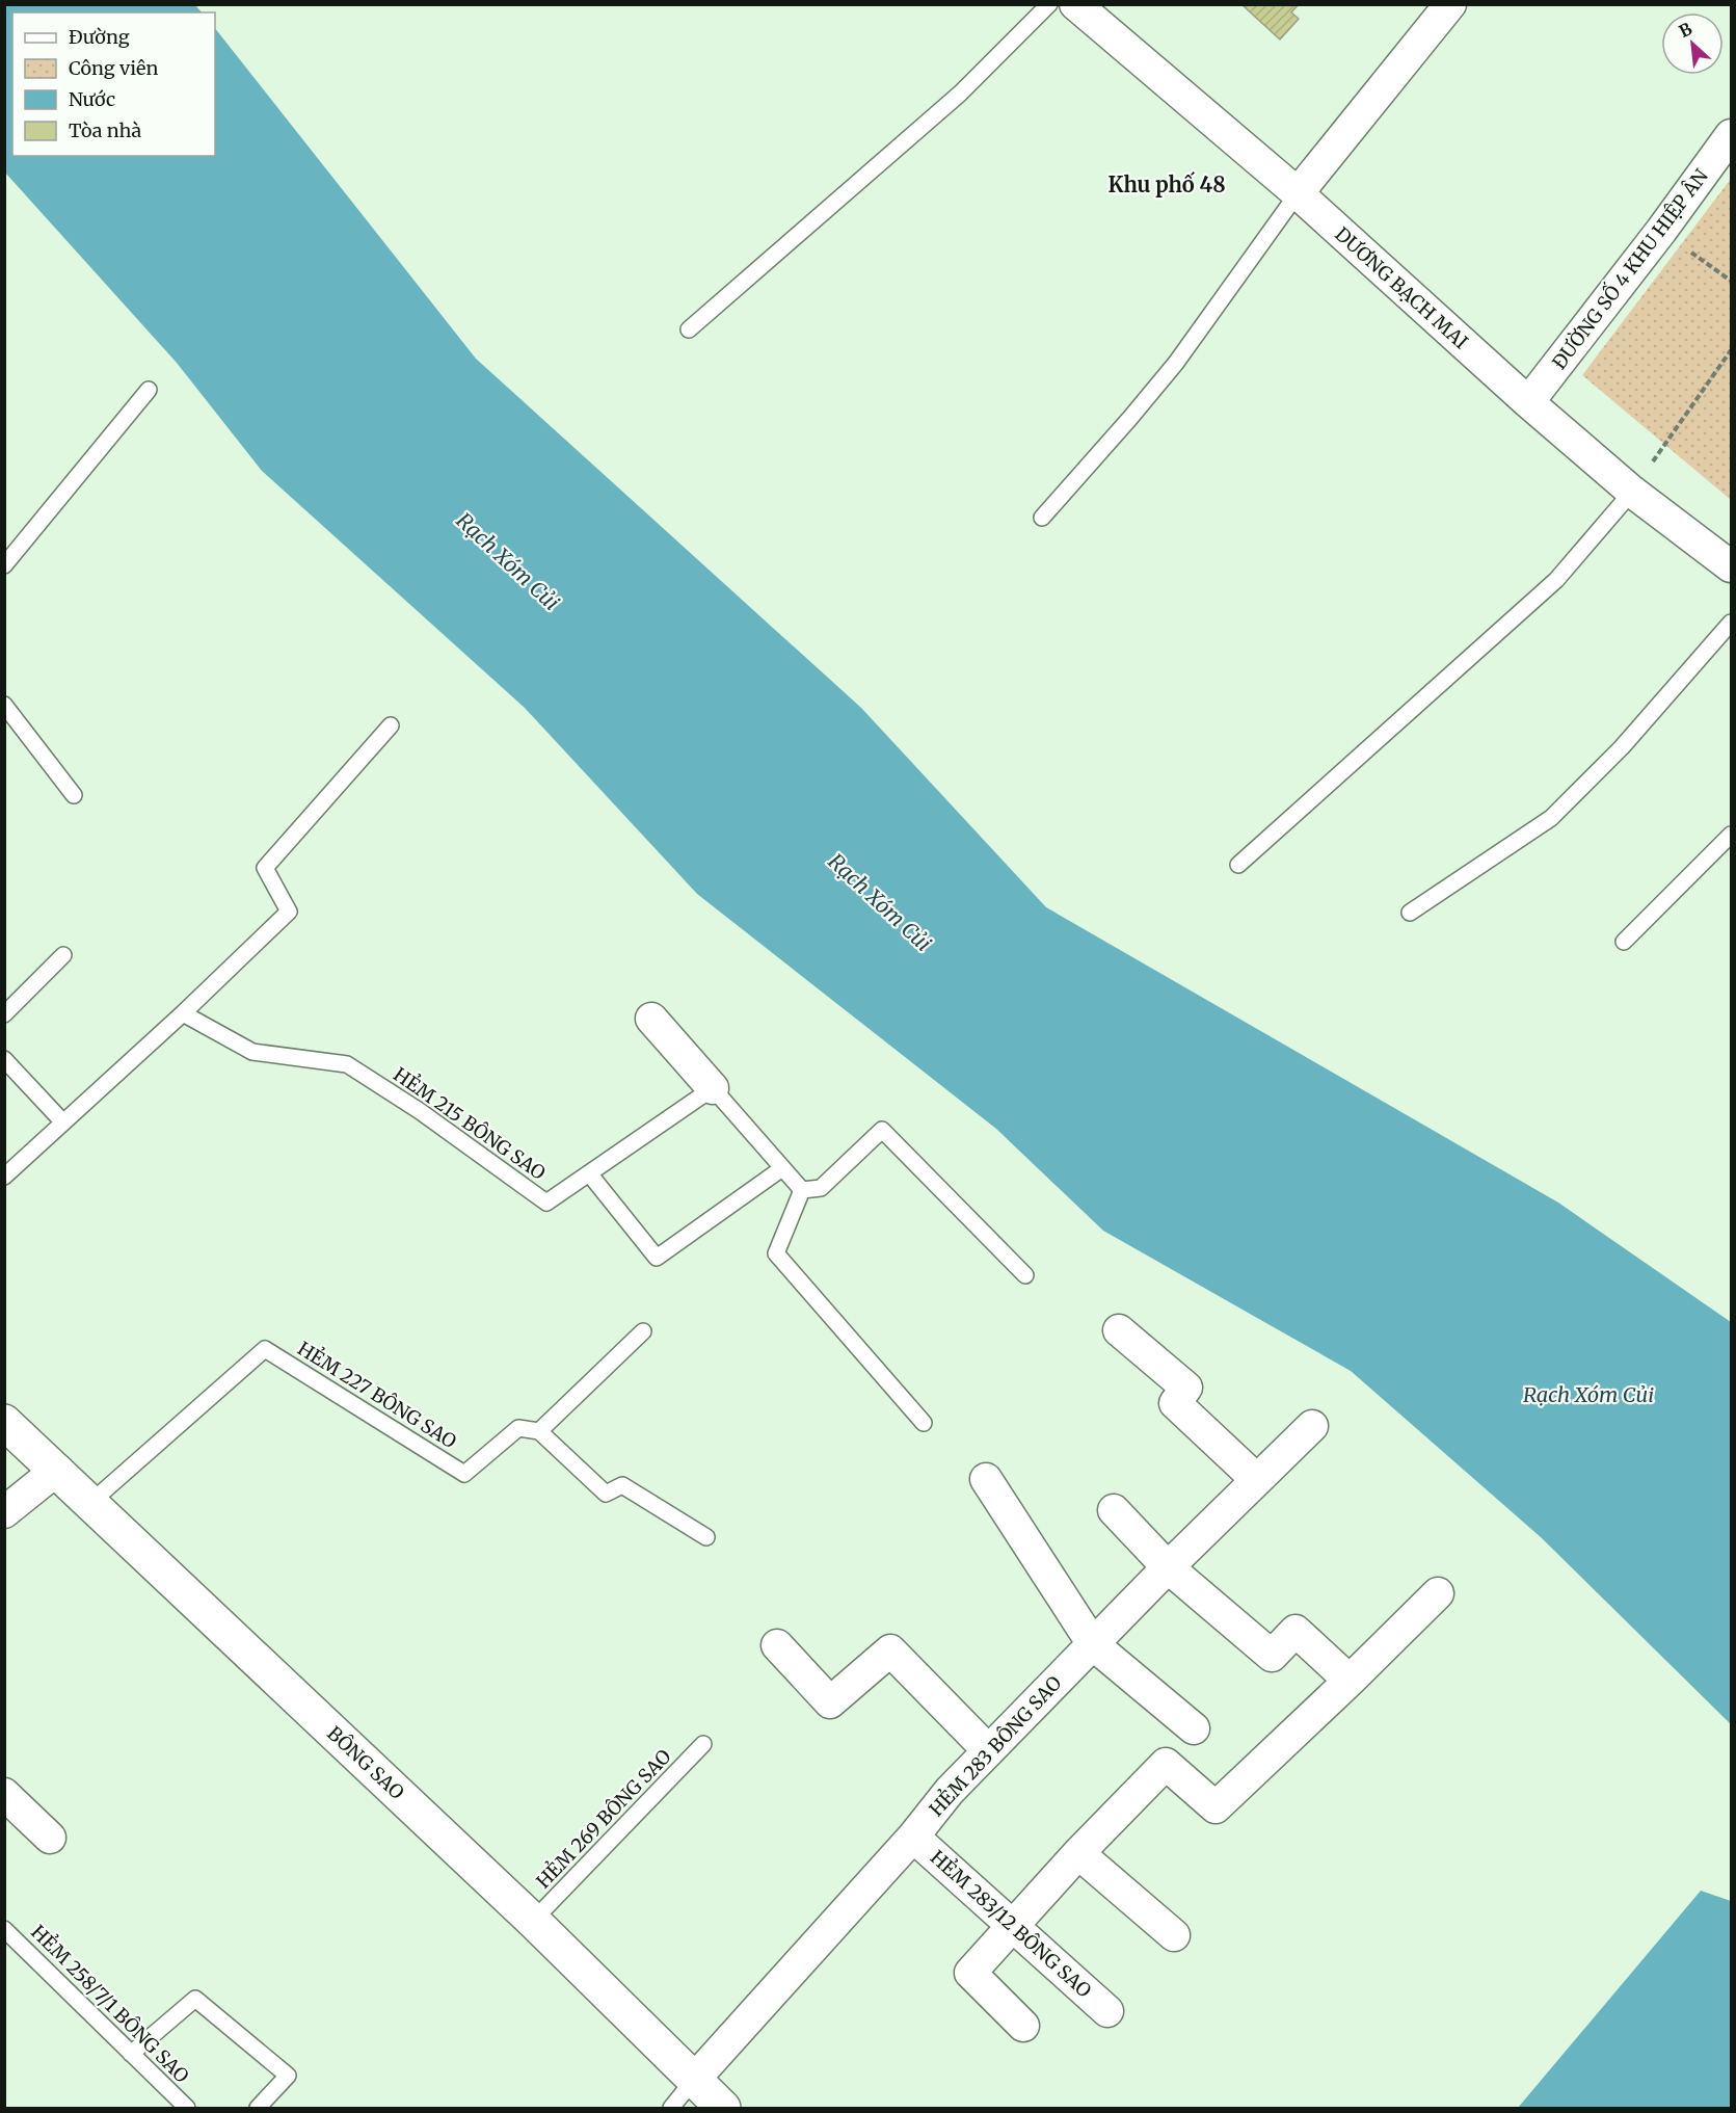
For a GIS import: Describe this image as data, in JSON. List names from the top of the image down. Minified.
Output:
{"streets":{"street":["ĐƯỜNG SỐ 4 KHU HIỆP ÂN","DƯƠNG BẠCH MAI","HẺM 283 BÔNG SAO","BÔNG SAO","HẺM 283/12 BÔNG SAO"],"lane":["HẺM 215 BÔNG SAO","HẺM 227 BÔNG SAO","HẺM 269 BÔNG SAO","HẺM 258/7/1 BÔNG SAO"]},"crossings":[["ĐƯỜNG SỐ 4 KHU HIỆP ÂN","DƯƠNG BẠCH MAI"],["HẺM 227 BÔNG SAO","BÔNG SAO"],["HẺM 283 BÔNG SAO","BÔNG SAO"],["HẺM 283 BÔNG SAO","HẺM 283/12 BÔNG SAO"],["BÔNG SAO","HẺM 269 BÔNG SAO"]],"districts":["Khu phố 48"],"water":["Rạch Xóm Củi"],"legend":["Đường","Công viên","Nước","Tòa nhà"],"north":"top left"}
